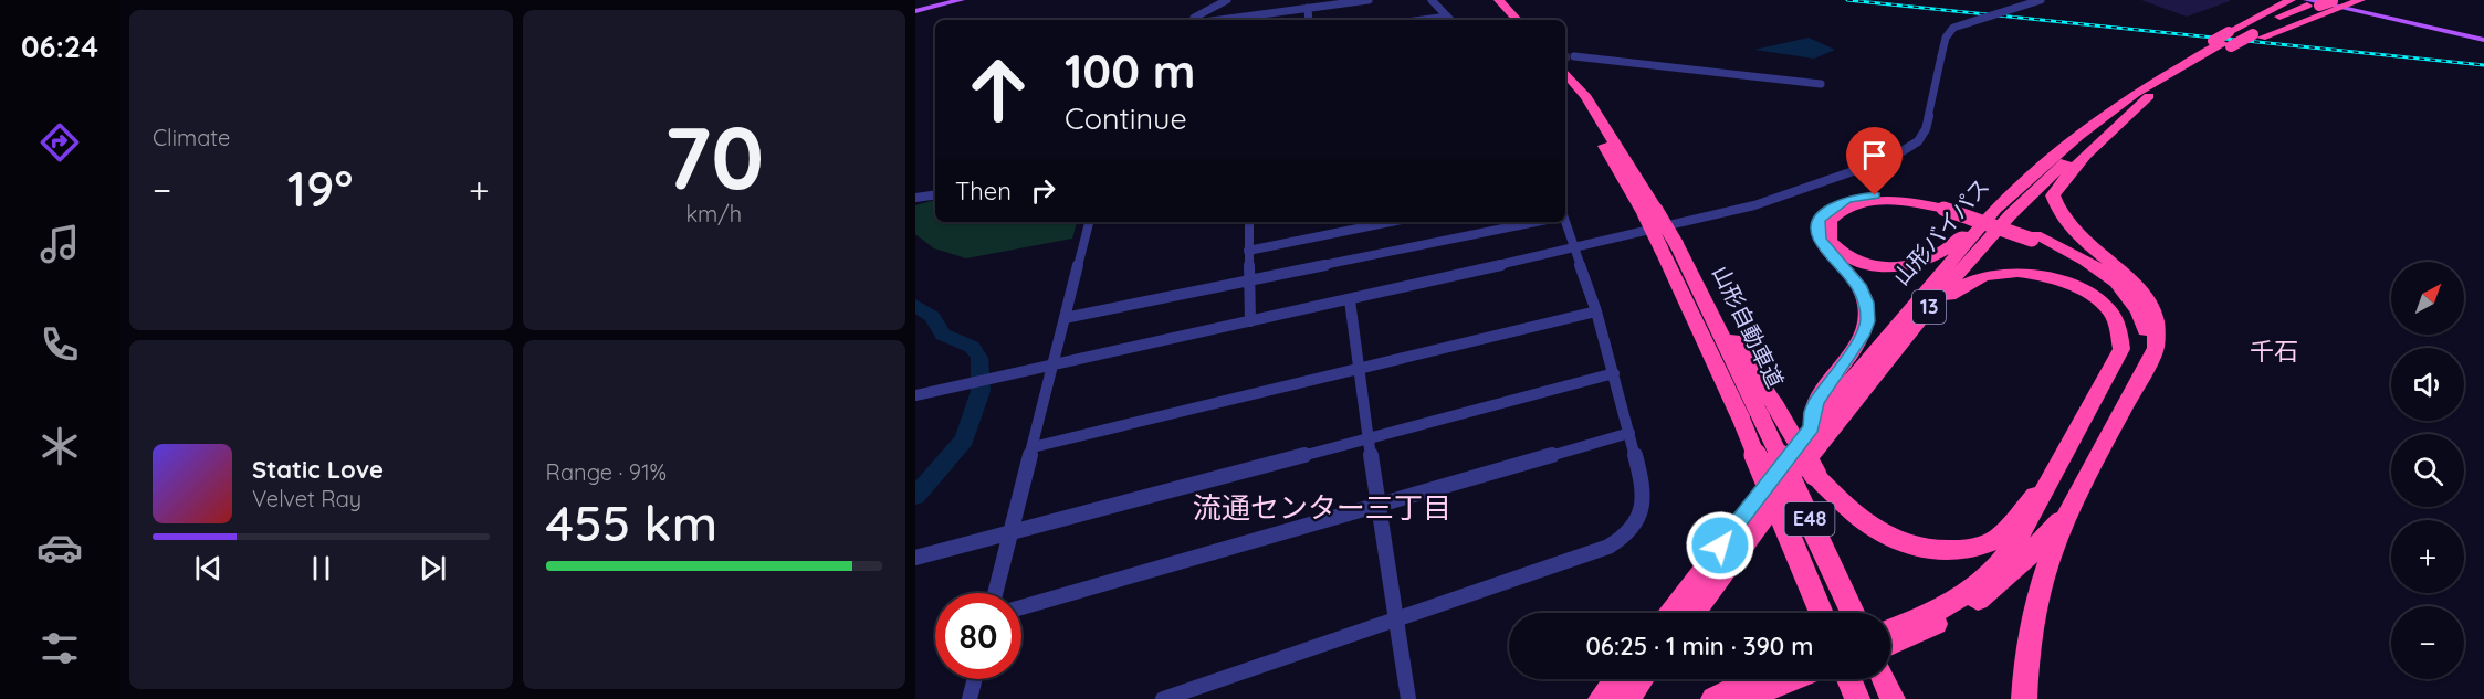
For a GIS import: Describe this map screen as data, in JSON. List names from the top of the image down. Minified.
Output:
{"streets":{"highway":["山形バイパス","13","山形自動車道","E48"]},"districts":["千石","流通センター三丁目"],"north":"top right","page":{"tabs":"06:24","tile":["Climate",["70","km/h"],["Range · 91%","455 km"]],"turn":["100 m","Continue"],"then":"Then","heat":["−","19°","+"],"map_buttons":["+","−"],"song":["Static Love","Velvet Ray"],"limit":"80","trip":"06:25 · 1 min · 390 m"}}
